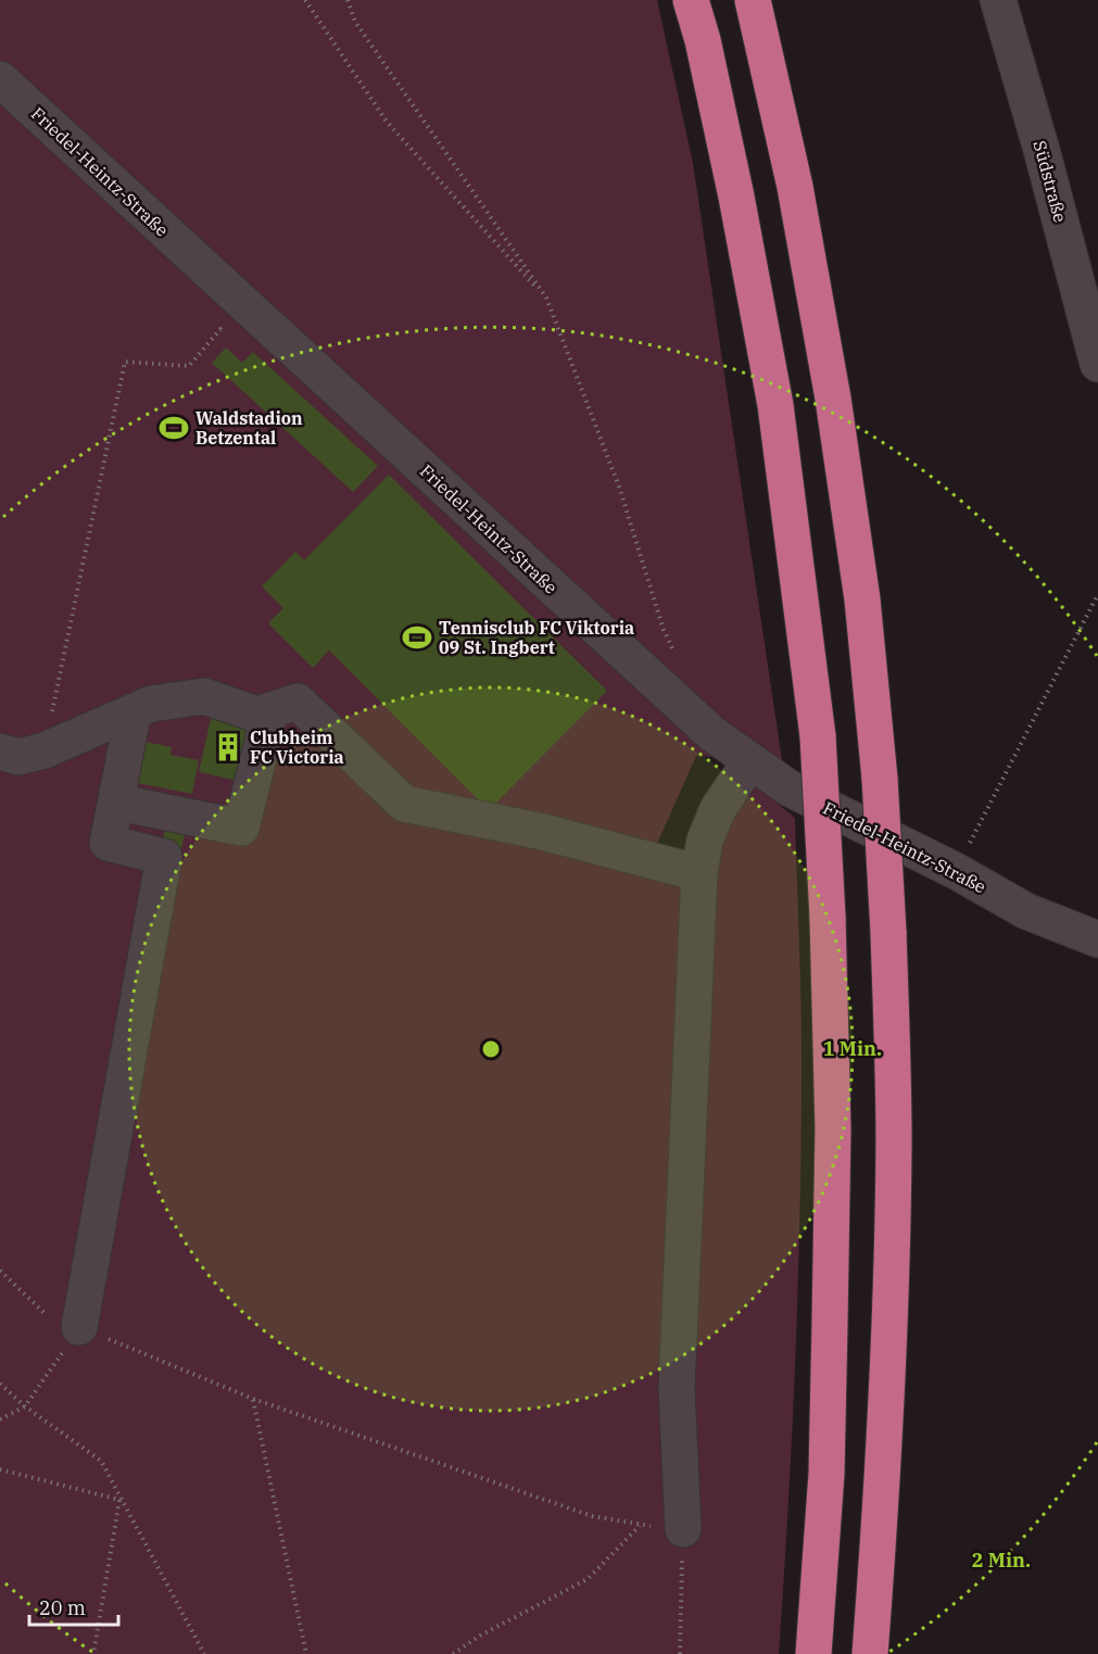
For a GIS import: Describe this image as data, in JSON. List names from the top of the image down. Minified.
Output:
{"streets":{"street":["Friedel-Heintz-Straße","Südstraße"]},"places":{"sports":["Waldstadion Betzental","Tennisclub FC Viktoria 09 St. Ingbert"],"building":["Clubheim FC Victoria"]},"scale_bar":"20 m","rings":["1 Min.","2 Min."]}
